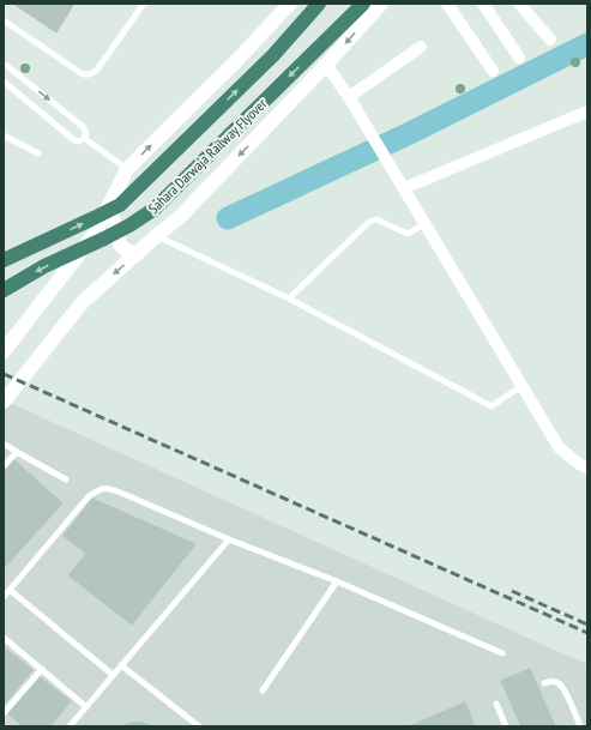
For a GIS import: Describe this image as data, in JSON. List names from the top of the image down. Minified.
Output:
{"streets":{"highway":["Sahara Darwaja Railway Flyover"]}}
